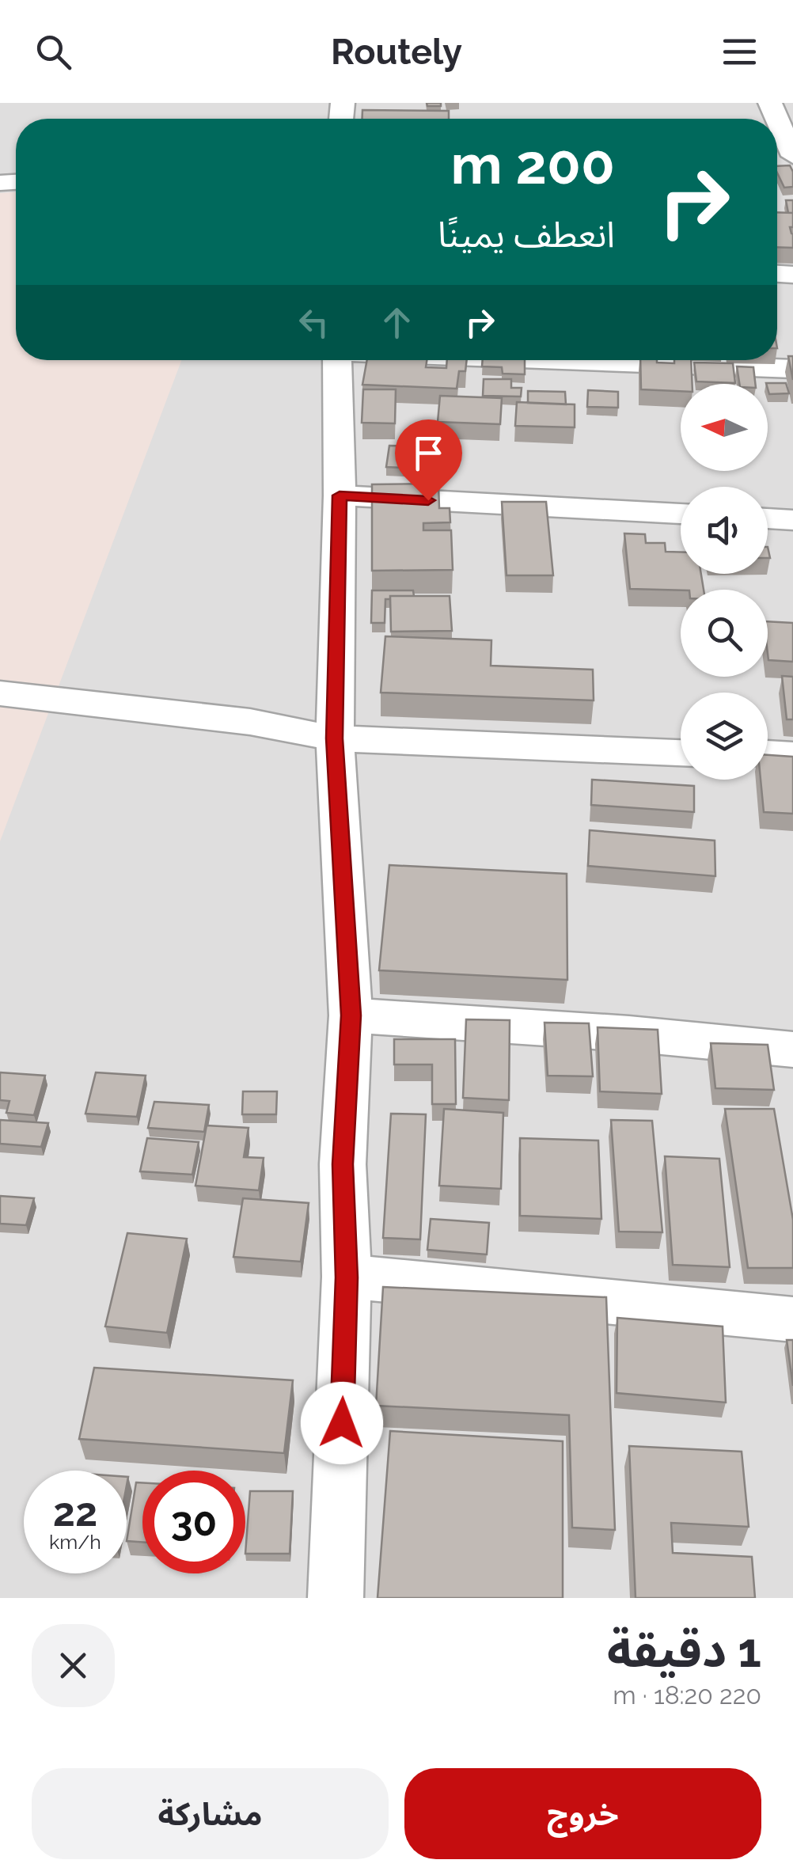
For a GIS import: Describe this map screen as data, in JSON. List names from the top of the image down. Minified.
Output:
{"north":"left","page":{"header":"Routely","turn":["200 m","انعطف يمينًا"],"speed":"22 km/h","limit":"30","heading":["1 دقيقة","220 m · 18:20"],"buttons":["خروج","مشاركة"]}}
